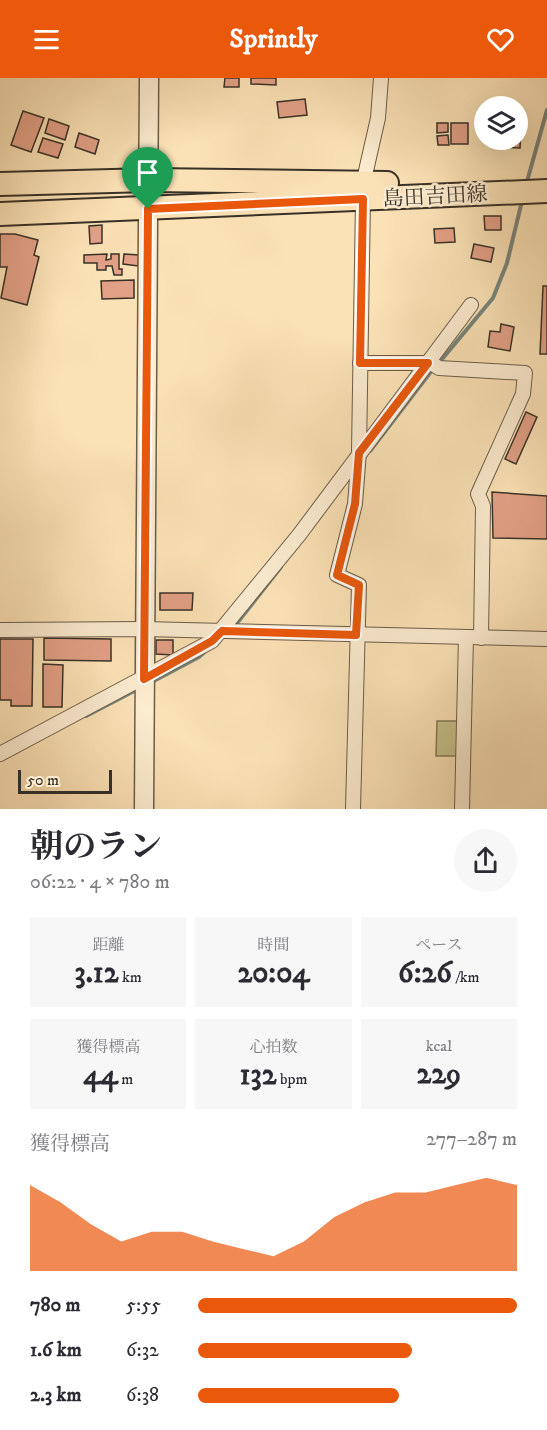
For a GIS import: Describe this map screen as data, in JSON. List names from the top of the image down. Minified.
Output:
{"streets":{"main road":["島田吉田線"]},"scale_bar":"50 m","page":{"header":"Sprintly","scale":"50 m","heading":["朝のラン","06:22 · 4 × 780 m"],"stats":[["距離","3.12 km"],["時間","20:04"],["ペース","6:26 /km"],["獲得標高","44 m"],["心拍数","132 bpm"],["kcal","229"]],"chart":["獲得標高","277–287 m"],"list":[{"name":"780 m","note":"5:55"},{"name":"1.6 km","note":"6:32"},{"name":"2.3 km","note":"6:38"}]}}
